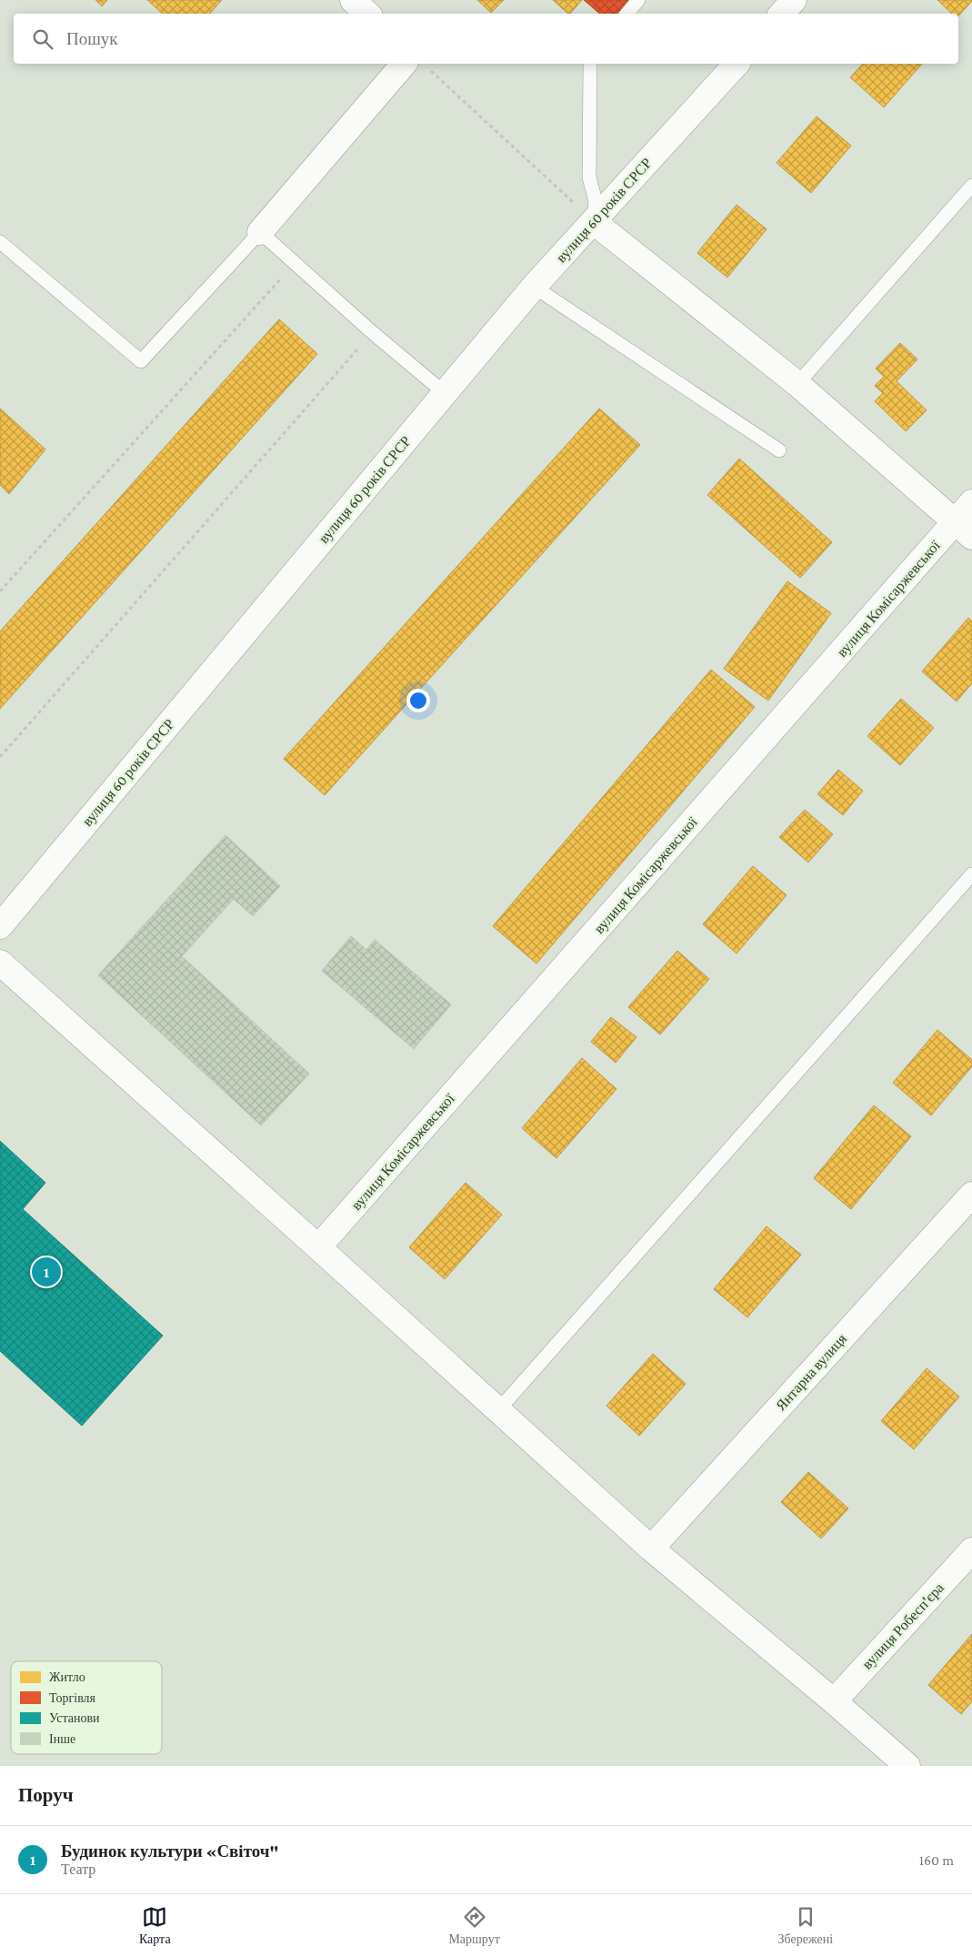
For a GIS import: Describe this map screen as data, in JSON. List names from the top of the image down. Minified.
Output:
{"streets":{"street":["вулиця 60 років СРСР","вулиця Комісаржевської","Янтарна вулиця","вулиця Робесп'єра"]},"legend":["Житло","Торгівля","Установи","Інше"],"page":{"search":"Пошук","pins":"1","heading":"Поруч","list":[{"mark":"1","name":"Будинок культури «Світоч\"","note":"Театр","value":"160 m"}],"nav":["Карта","Маршрут","Збережені"]}}
